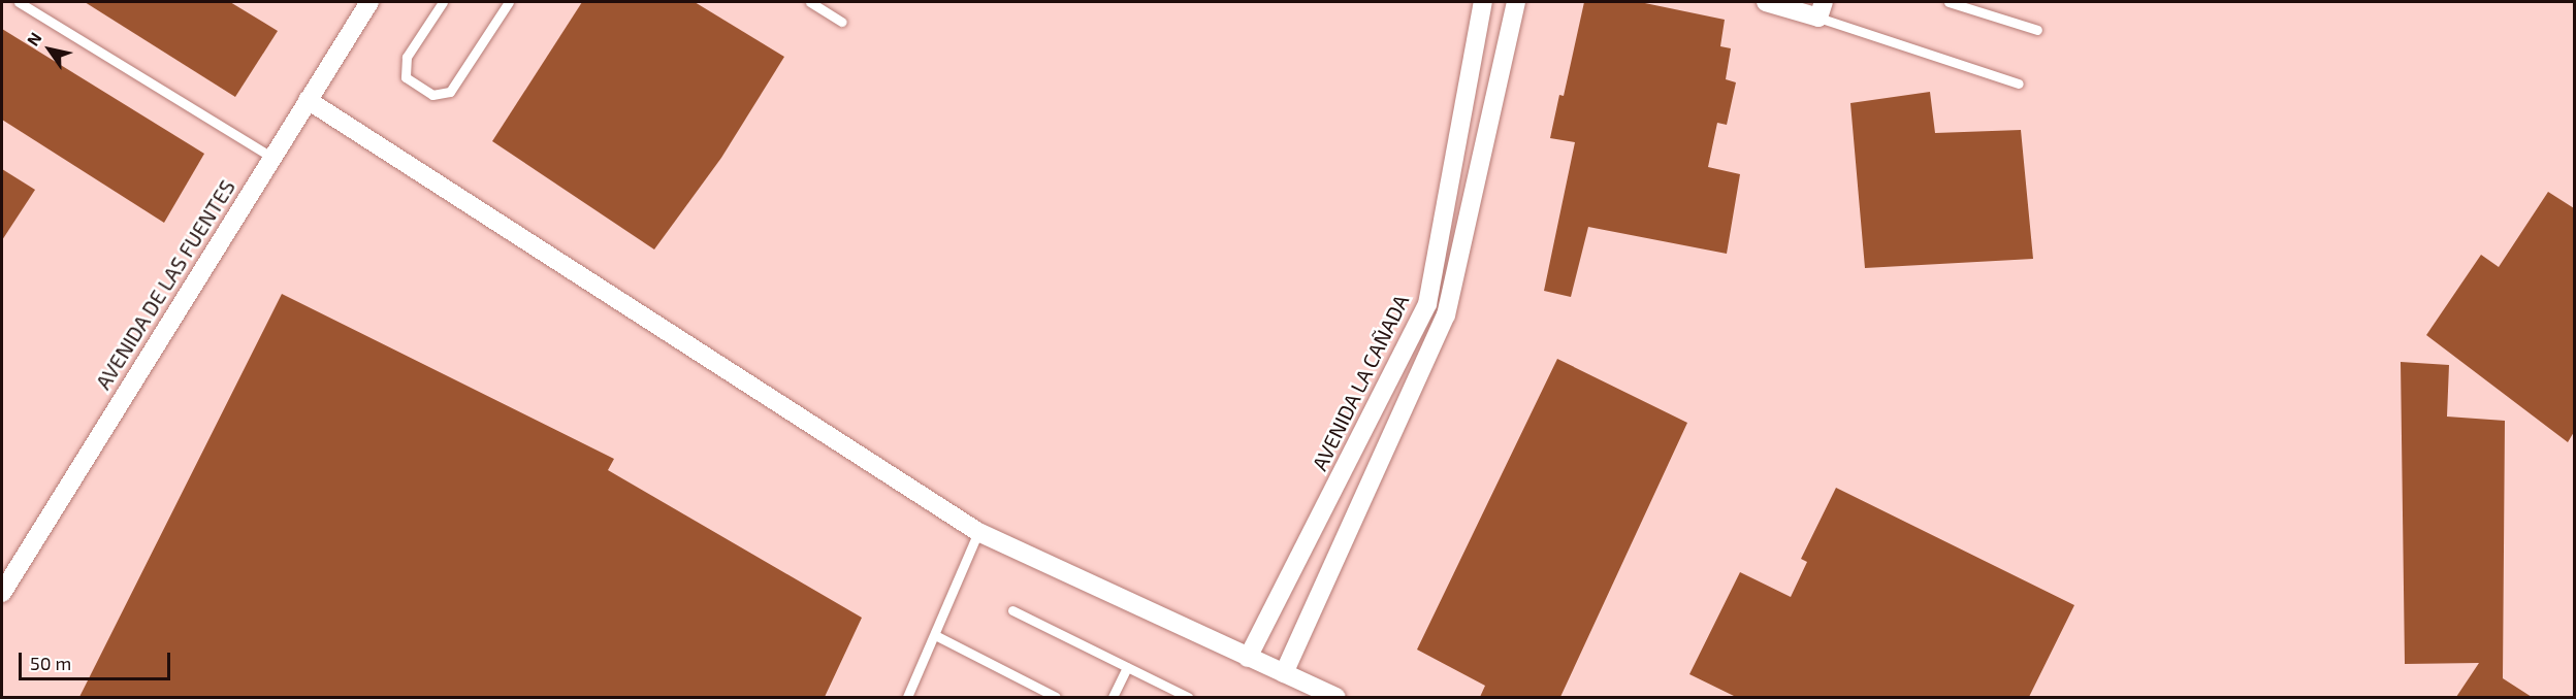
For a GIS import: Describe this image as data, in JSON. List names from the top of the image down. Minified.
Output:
{"streets":{"street":["AVENIDA DE LAS FUENTES","AVENIDA LA CAÑADA"]},"scale_bar":"50 m","north":"top left"}
